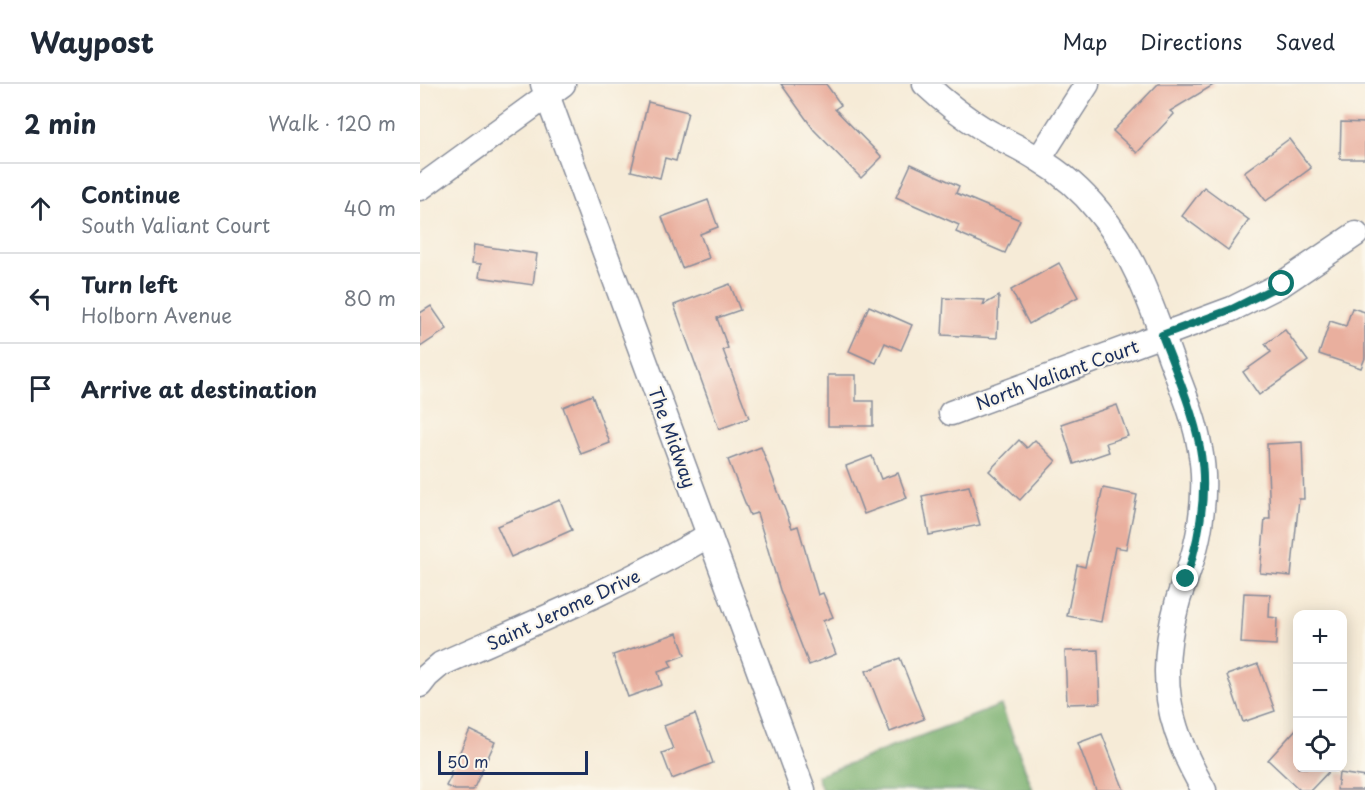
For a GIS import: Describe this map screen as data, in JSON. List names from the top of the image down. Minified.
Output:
{"streets":{"street":["North Valiant Court","The Midway","Saint Jerome Drive"]},"crossings":[["The Midway","Saint Jerome Drive"]],"scale_bar":"50 m","page":{"header":"Waypost","nav":["Map","Directions","Saved"],"heading":["2 min","Walk · 120 m"],"list":[["Continue","South Valiant Court","40 m"],["Turn left","Holborn Avenue","80 m"],"Arrive at destination"],"map_buttons":["+","−"],"scale":"50 m"}}
